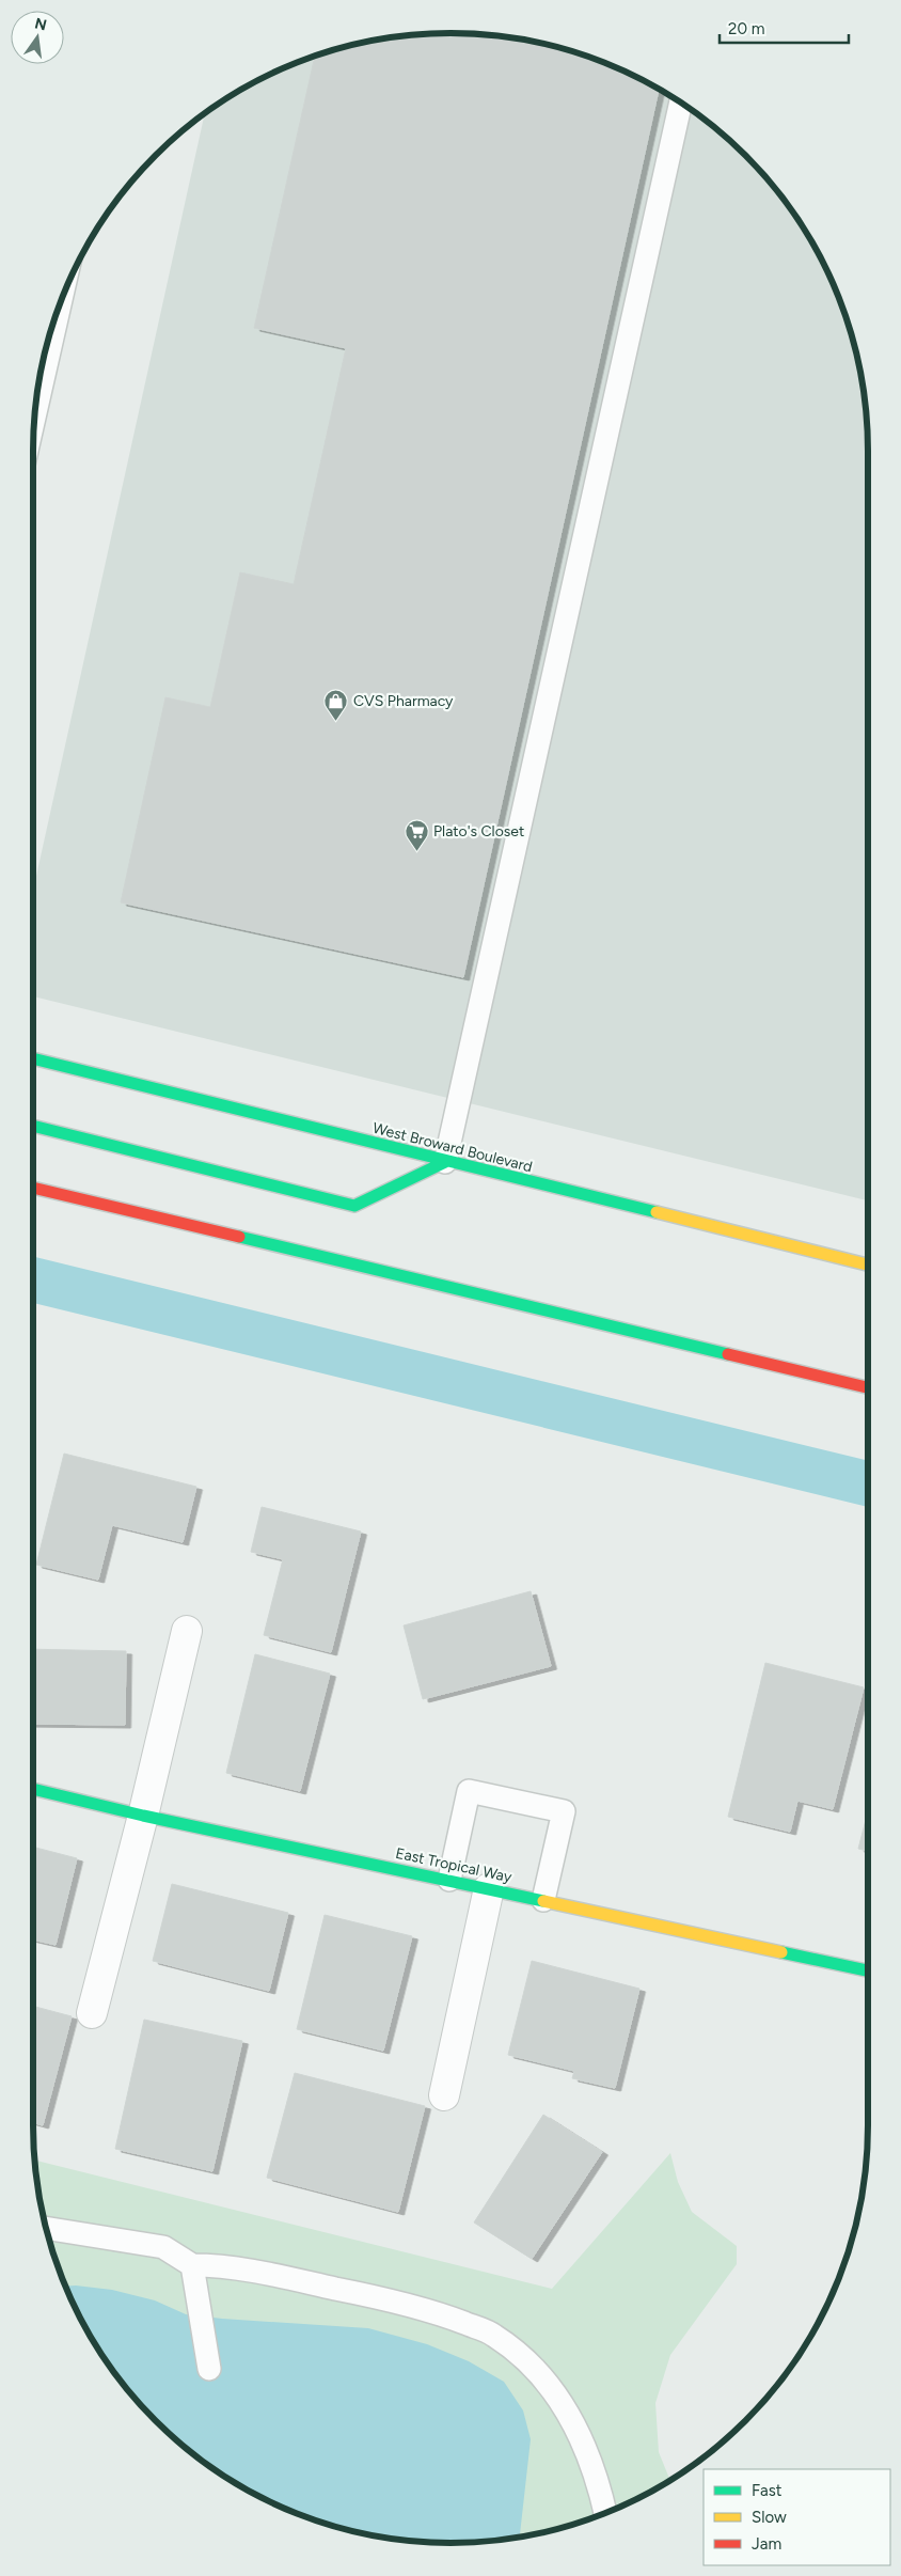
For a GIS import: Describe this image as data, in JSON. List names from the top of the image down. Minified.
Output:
{"streets":{"main road":["West Broward Boulevard","East Tropical Way"]},"places":{"shop":["CVS Pharmacy"],"supermarket":["Plato's Closet"]},"legend":["Fast","Slow","Jam"],"scale_bar":"20 m","north":"top"}
